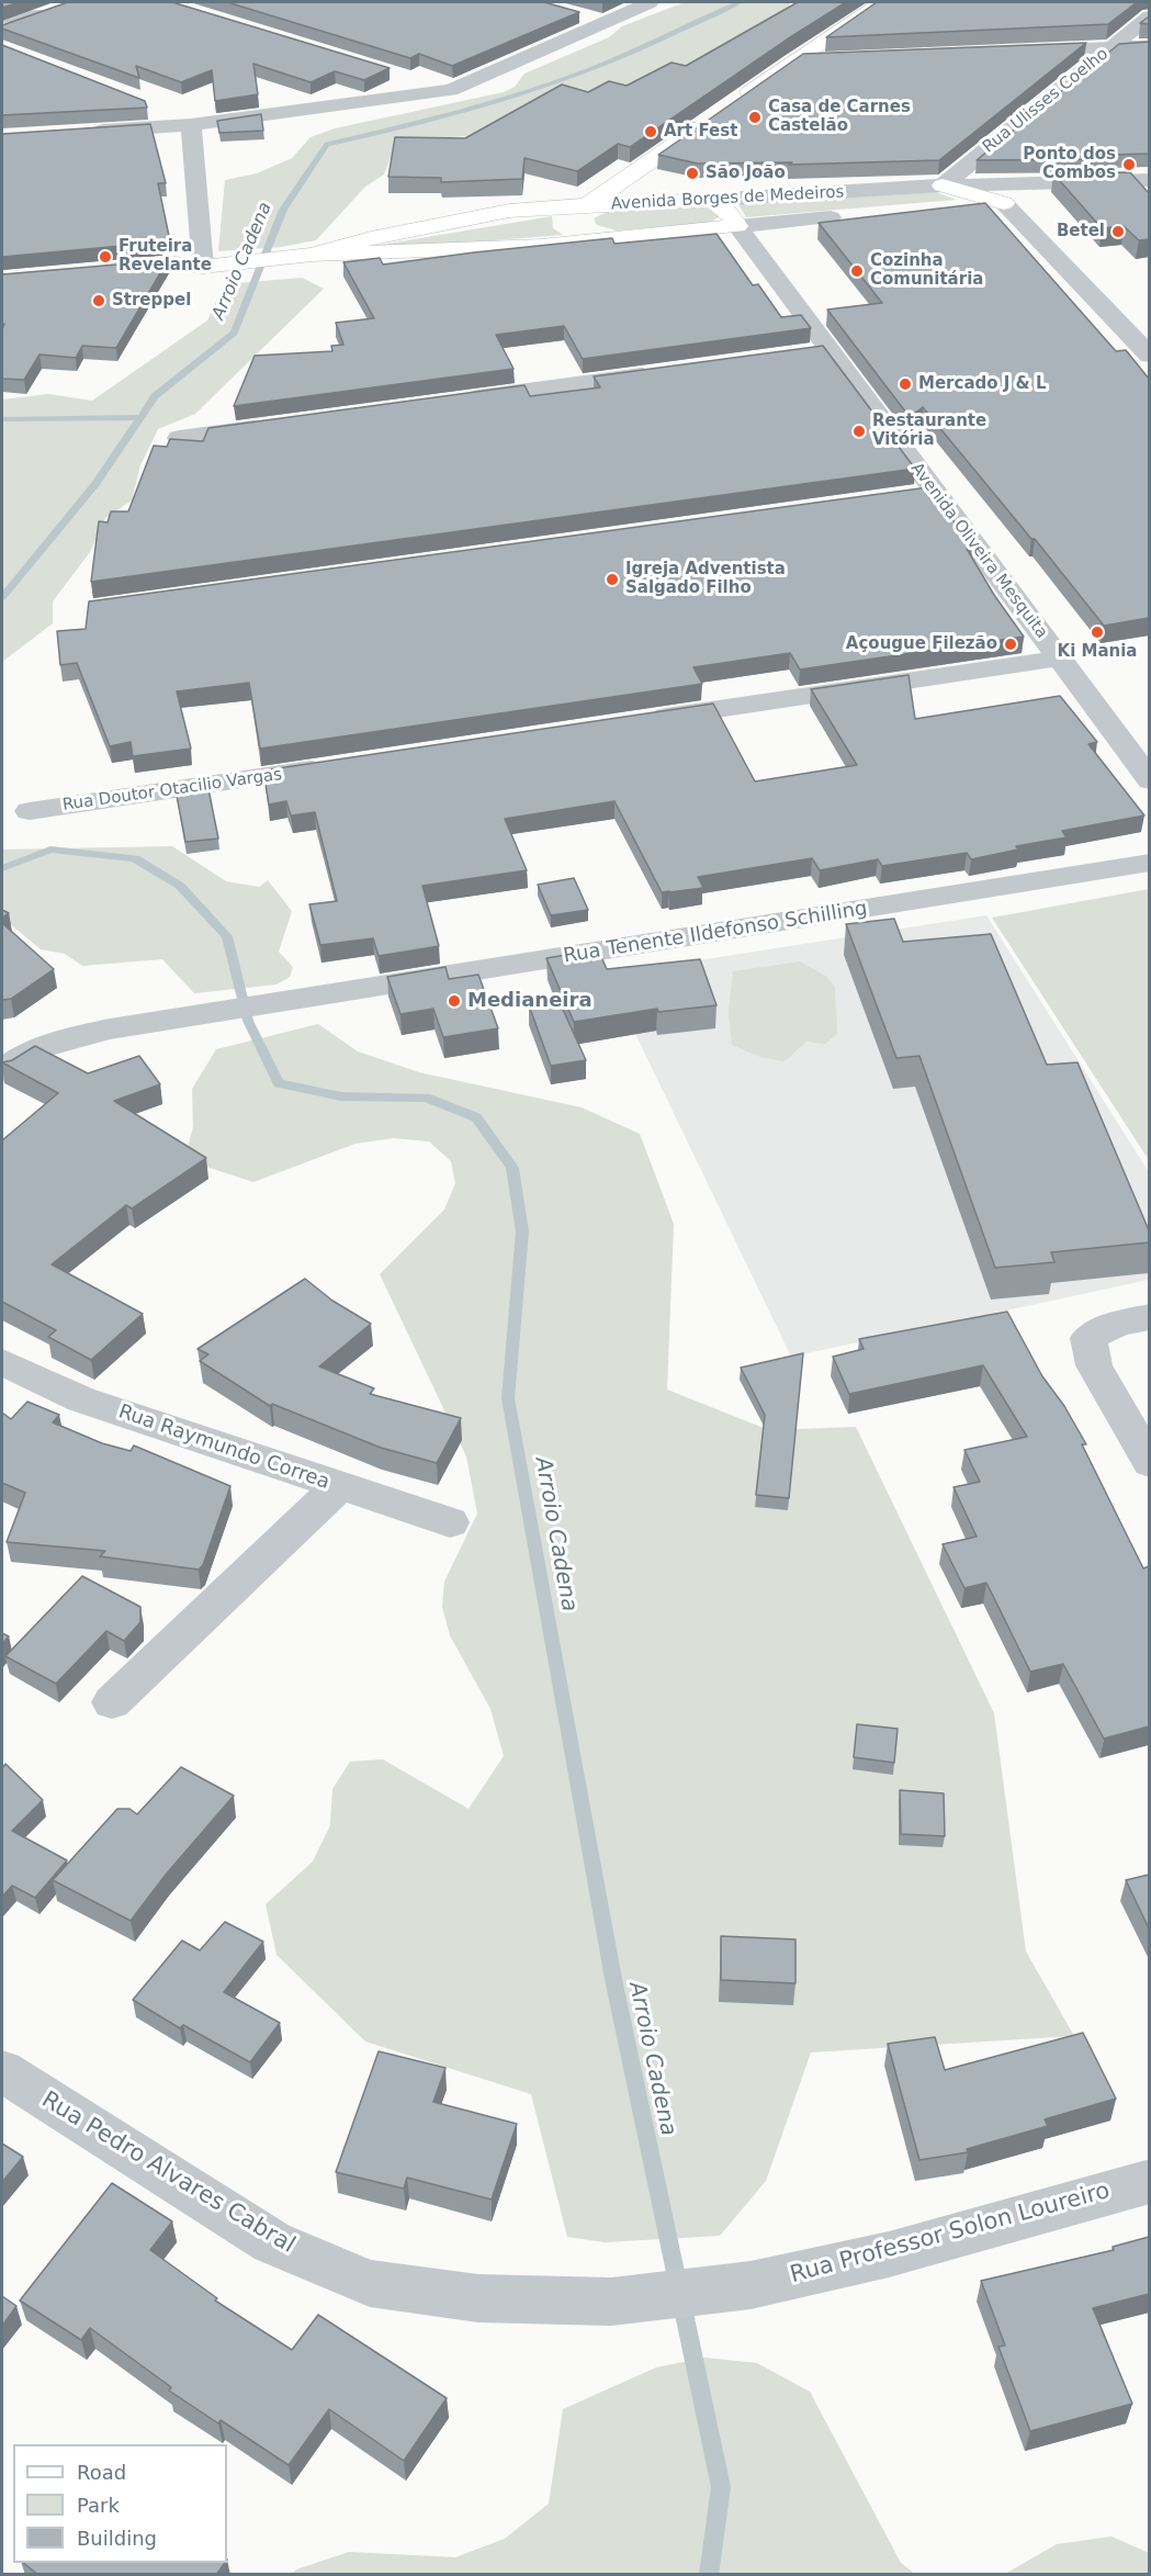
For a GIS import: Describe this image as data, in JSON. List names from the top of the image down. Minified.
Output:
{"streets":{"main road":["Avenida Borges de Medeiros"],"street":["Rua Ulisses Coelho","Avenida Oliveira Mesquita","Rua Doutor Otacilio Vargas","Rua Tenente Ildefonso Schilling","Rua Raymundo Correa","Rua Pedro Alvares Cabral","Rua Professor Solon Loureiro"]},"crossings":[["Rua Ulisses Coelho","Avenida Borges de Medeiros"],["Avenida Borges de Medeiros","Avenida Oliveira Mesquita"],["Rua Pedro Alvares Cabral","Rua Professor Solon Loureiro"]],"water":["Arroio Cadena"],"places":["Casa de Carnes Castelão","Art Fest","Ponto dos Combos","São João","Betel","Fruteira Revelante","Cozinha Comunitária","Streppel","Mercado J & L","Restaurante Vitória","Igreja Adventista Salgado Filho","Ki Mania","Açougue Filezão","Medianeira"],"legend":["Road","Park","Building"]}
